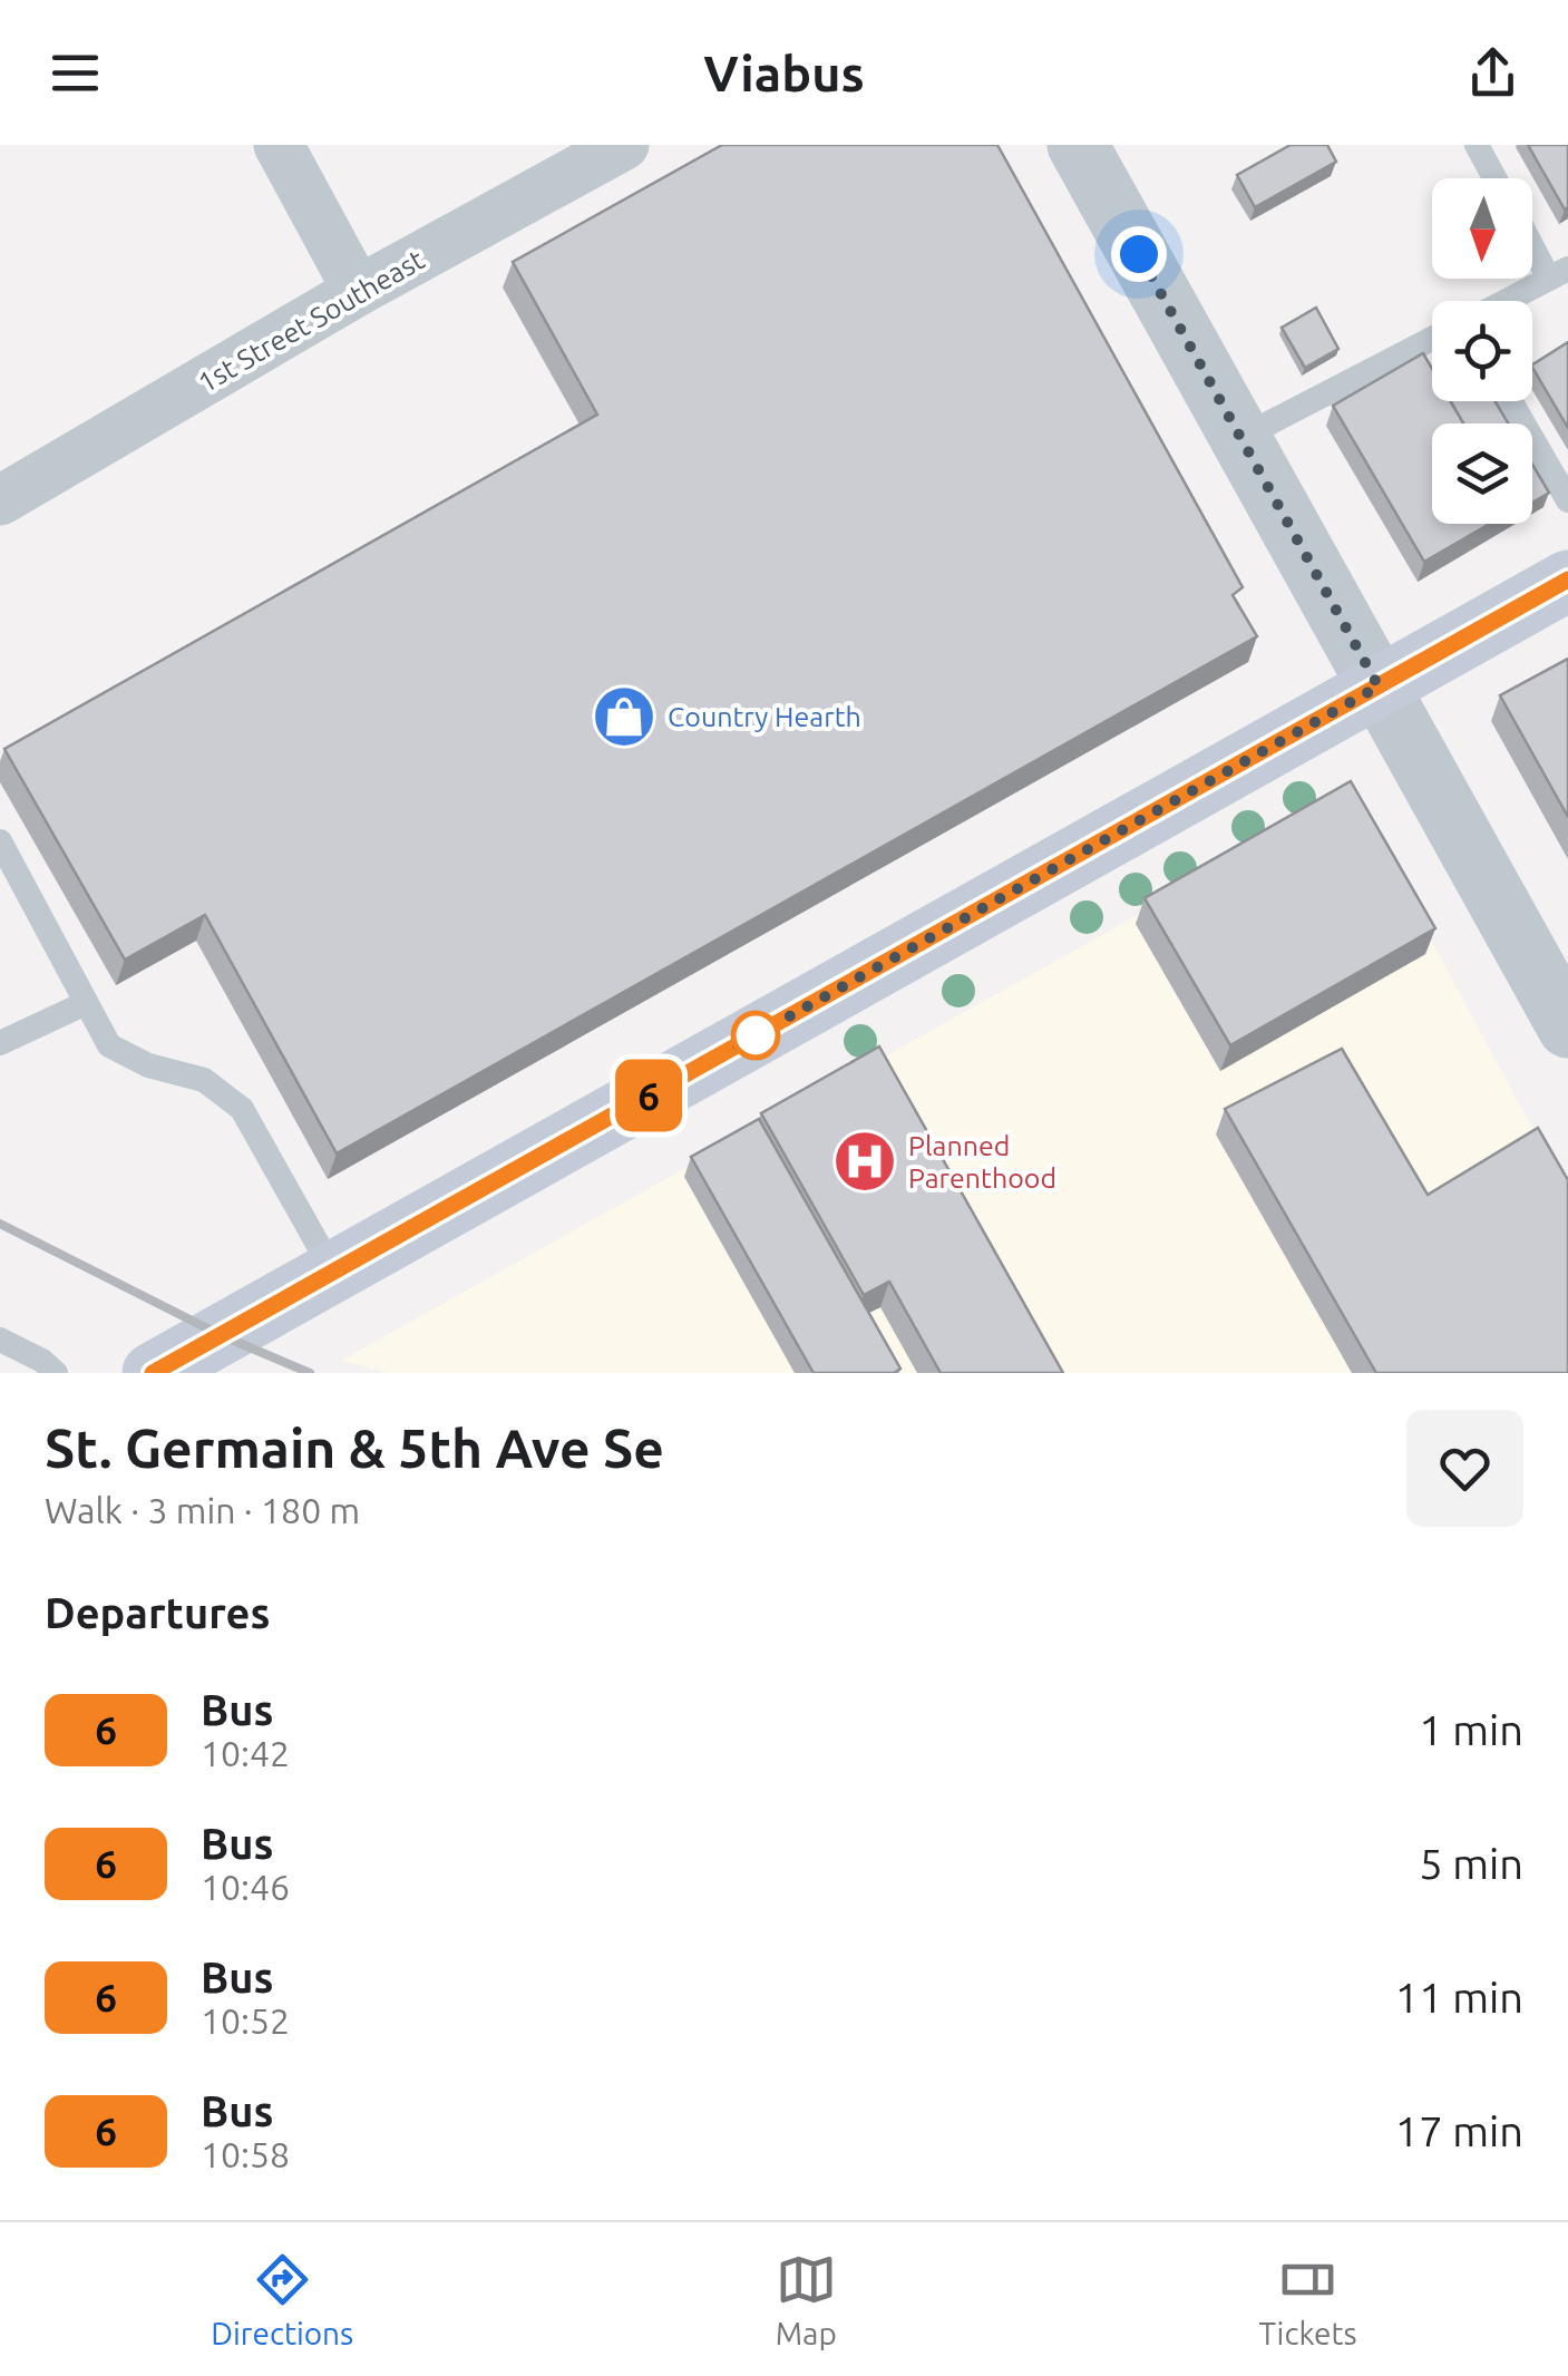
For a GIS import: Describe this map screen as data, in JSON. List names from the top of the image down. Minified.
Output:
{"streets":{"street":["1st Street Southeast"]},"places":{"shop":["Country Hearth"],"hospital":["Planned Parenthood"]},"lines":["bus line 6"],"north":"bottom","page":{"header":"Viabus","on_map":"6","heading":[["St. Germain & 5th Ave Se","Walk · 3 min · 180 m"],"Departures"],"list":[{"mark":"6","name":"Bus","note":"10:42","value":"1 min"},{"mark":"6","name":"Bus","note":"10:46","value":"5 min"},{"mark":"6","name":"Bus","note":"10:52","value":"11 min"},{"mark":"6","name":"Bus","note":"10:58","value":"17 min"}],"tabs":["Directions","Map","Tickets"]}}
